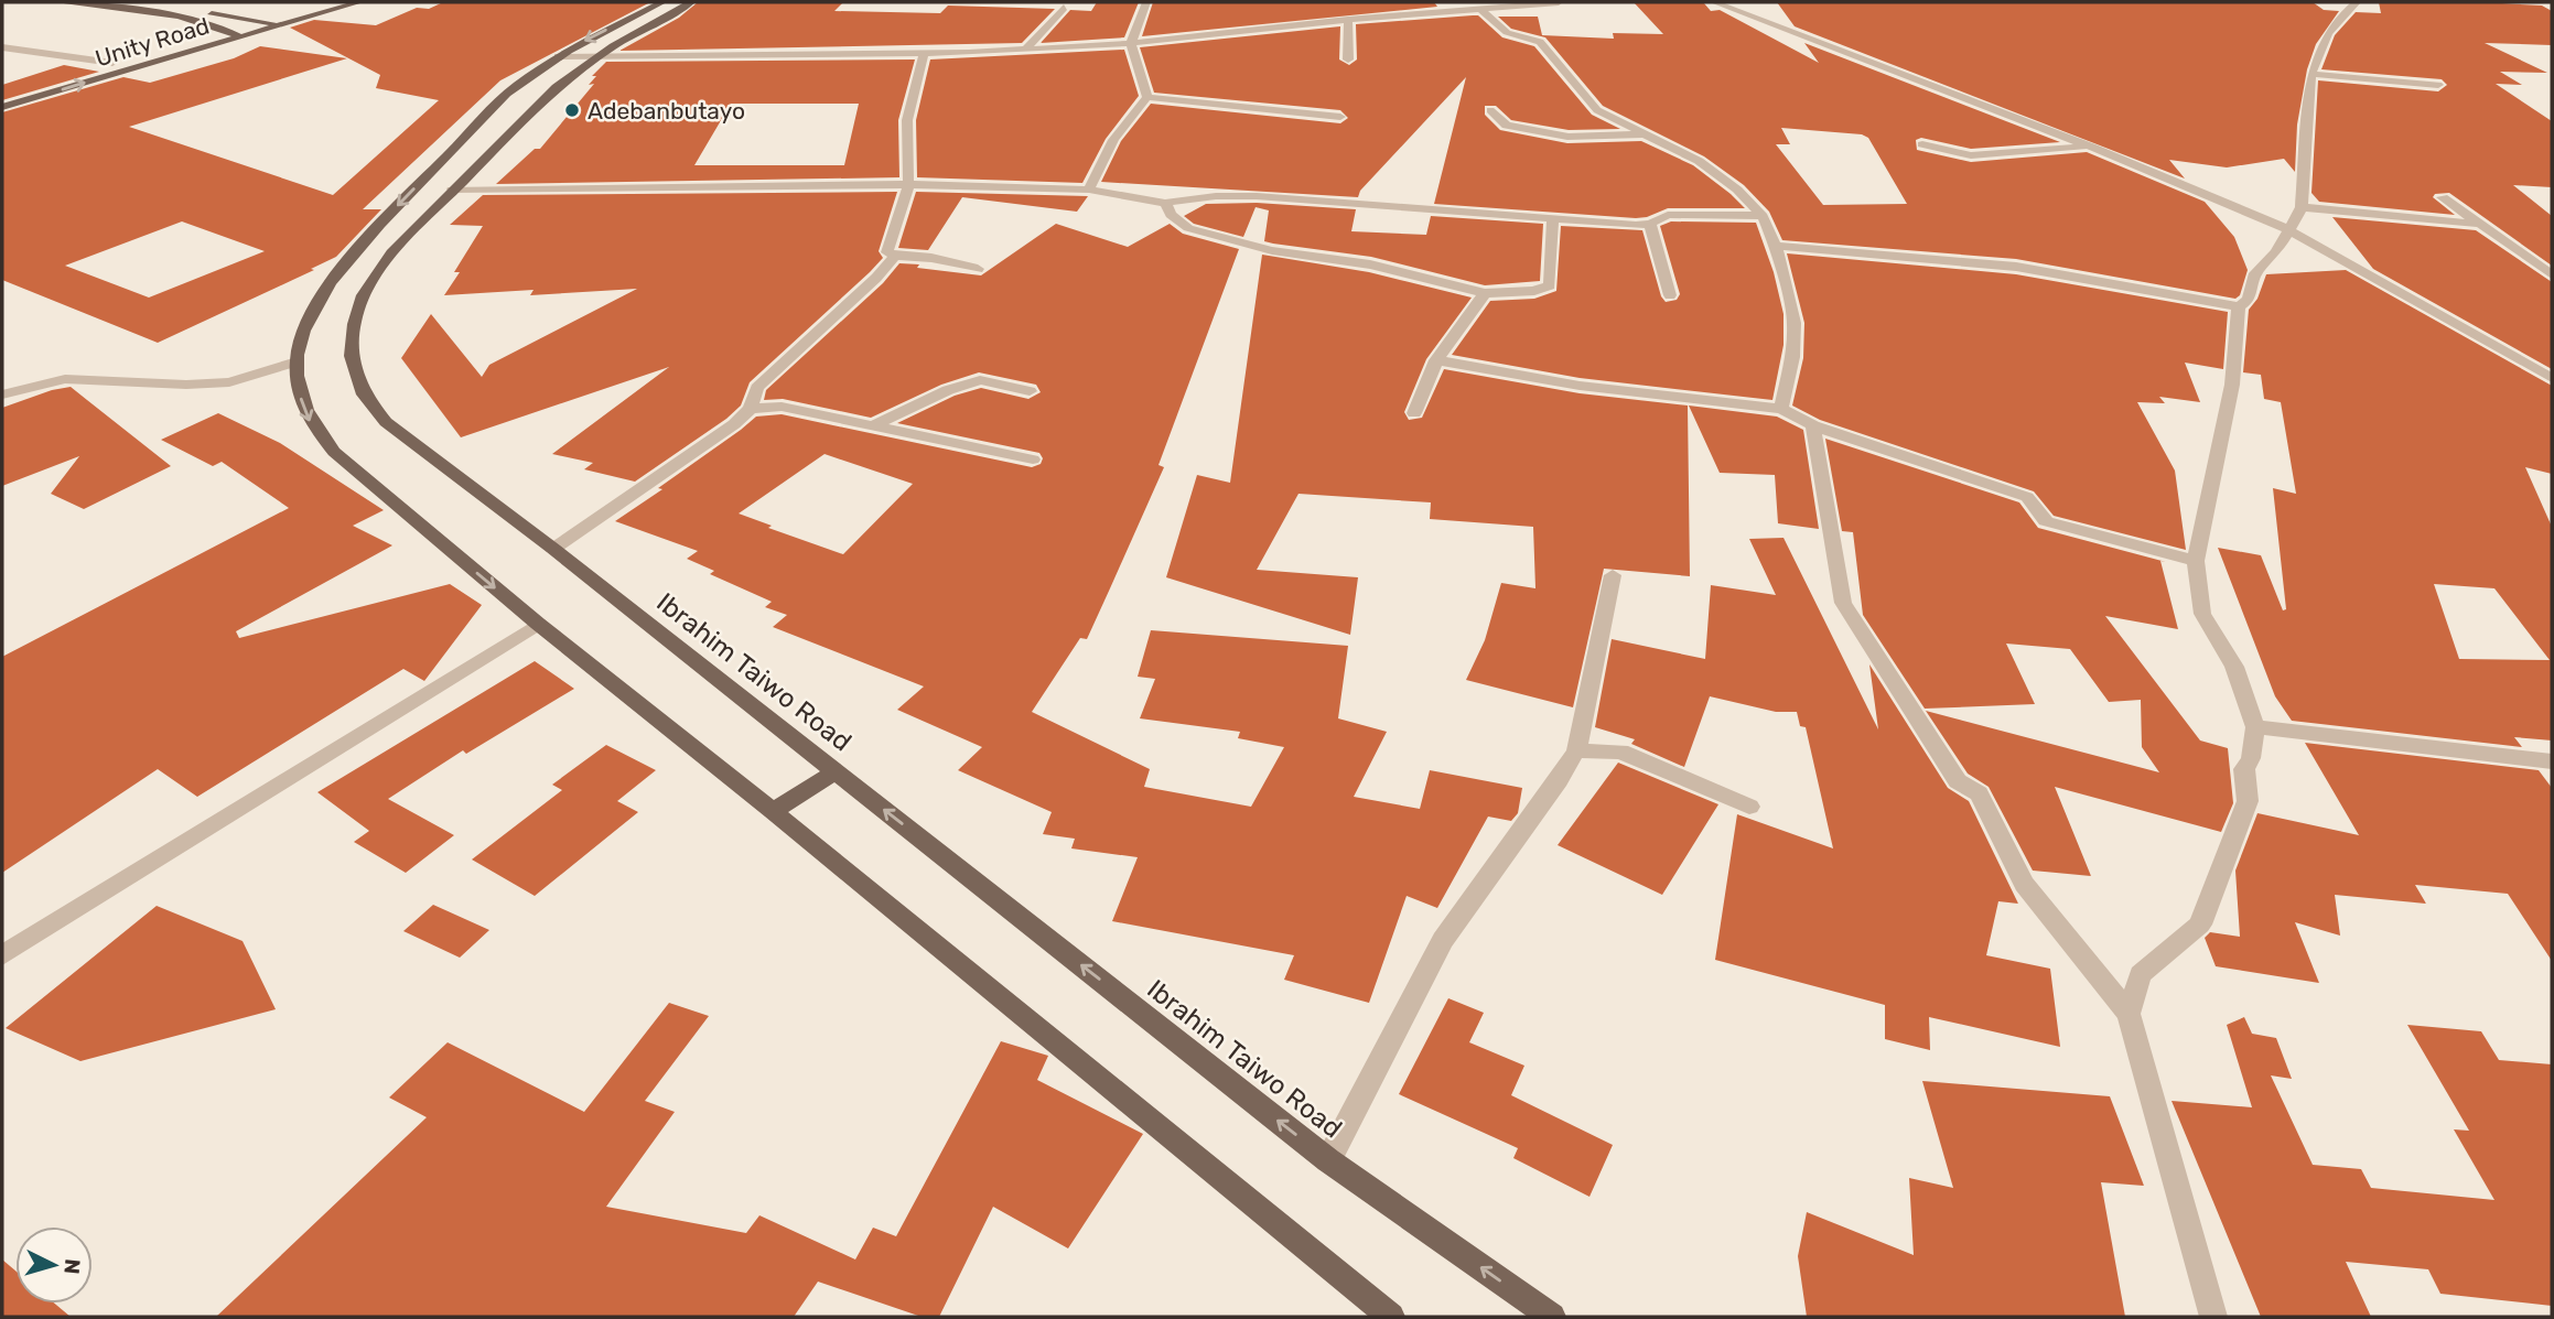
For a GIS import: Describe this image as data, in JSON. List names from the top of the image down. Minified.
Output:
{"streets":{"main road":["Unity Road","Ibrahim Taiwo Road"]},"places":["Adebanbutayo"],"north":"right"}
